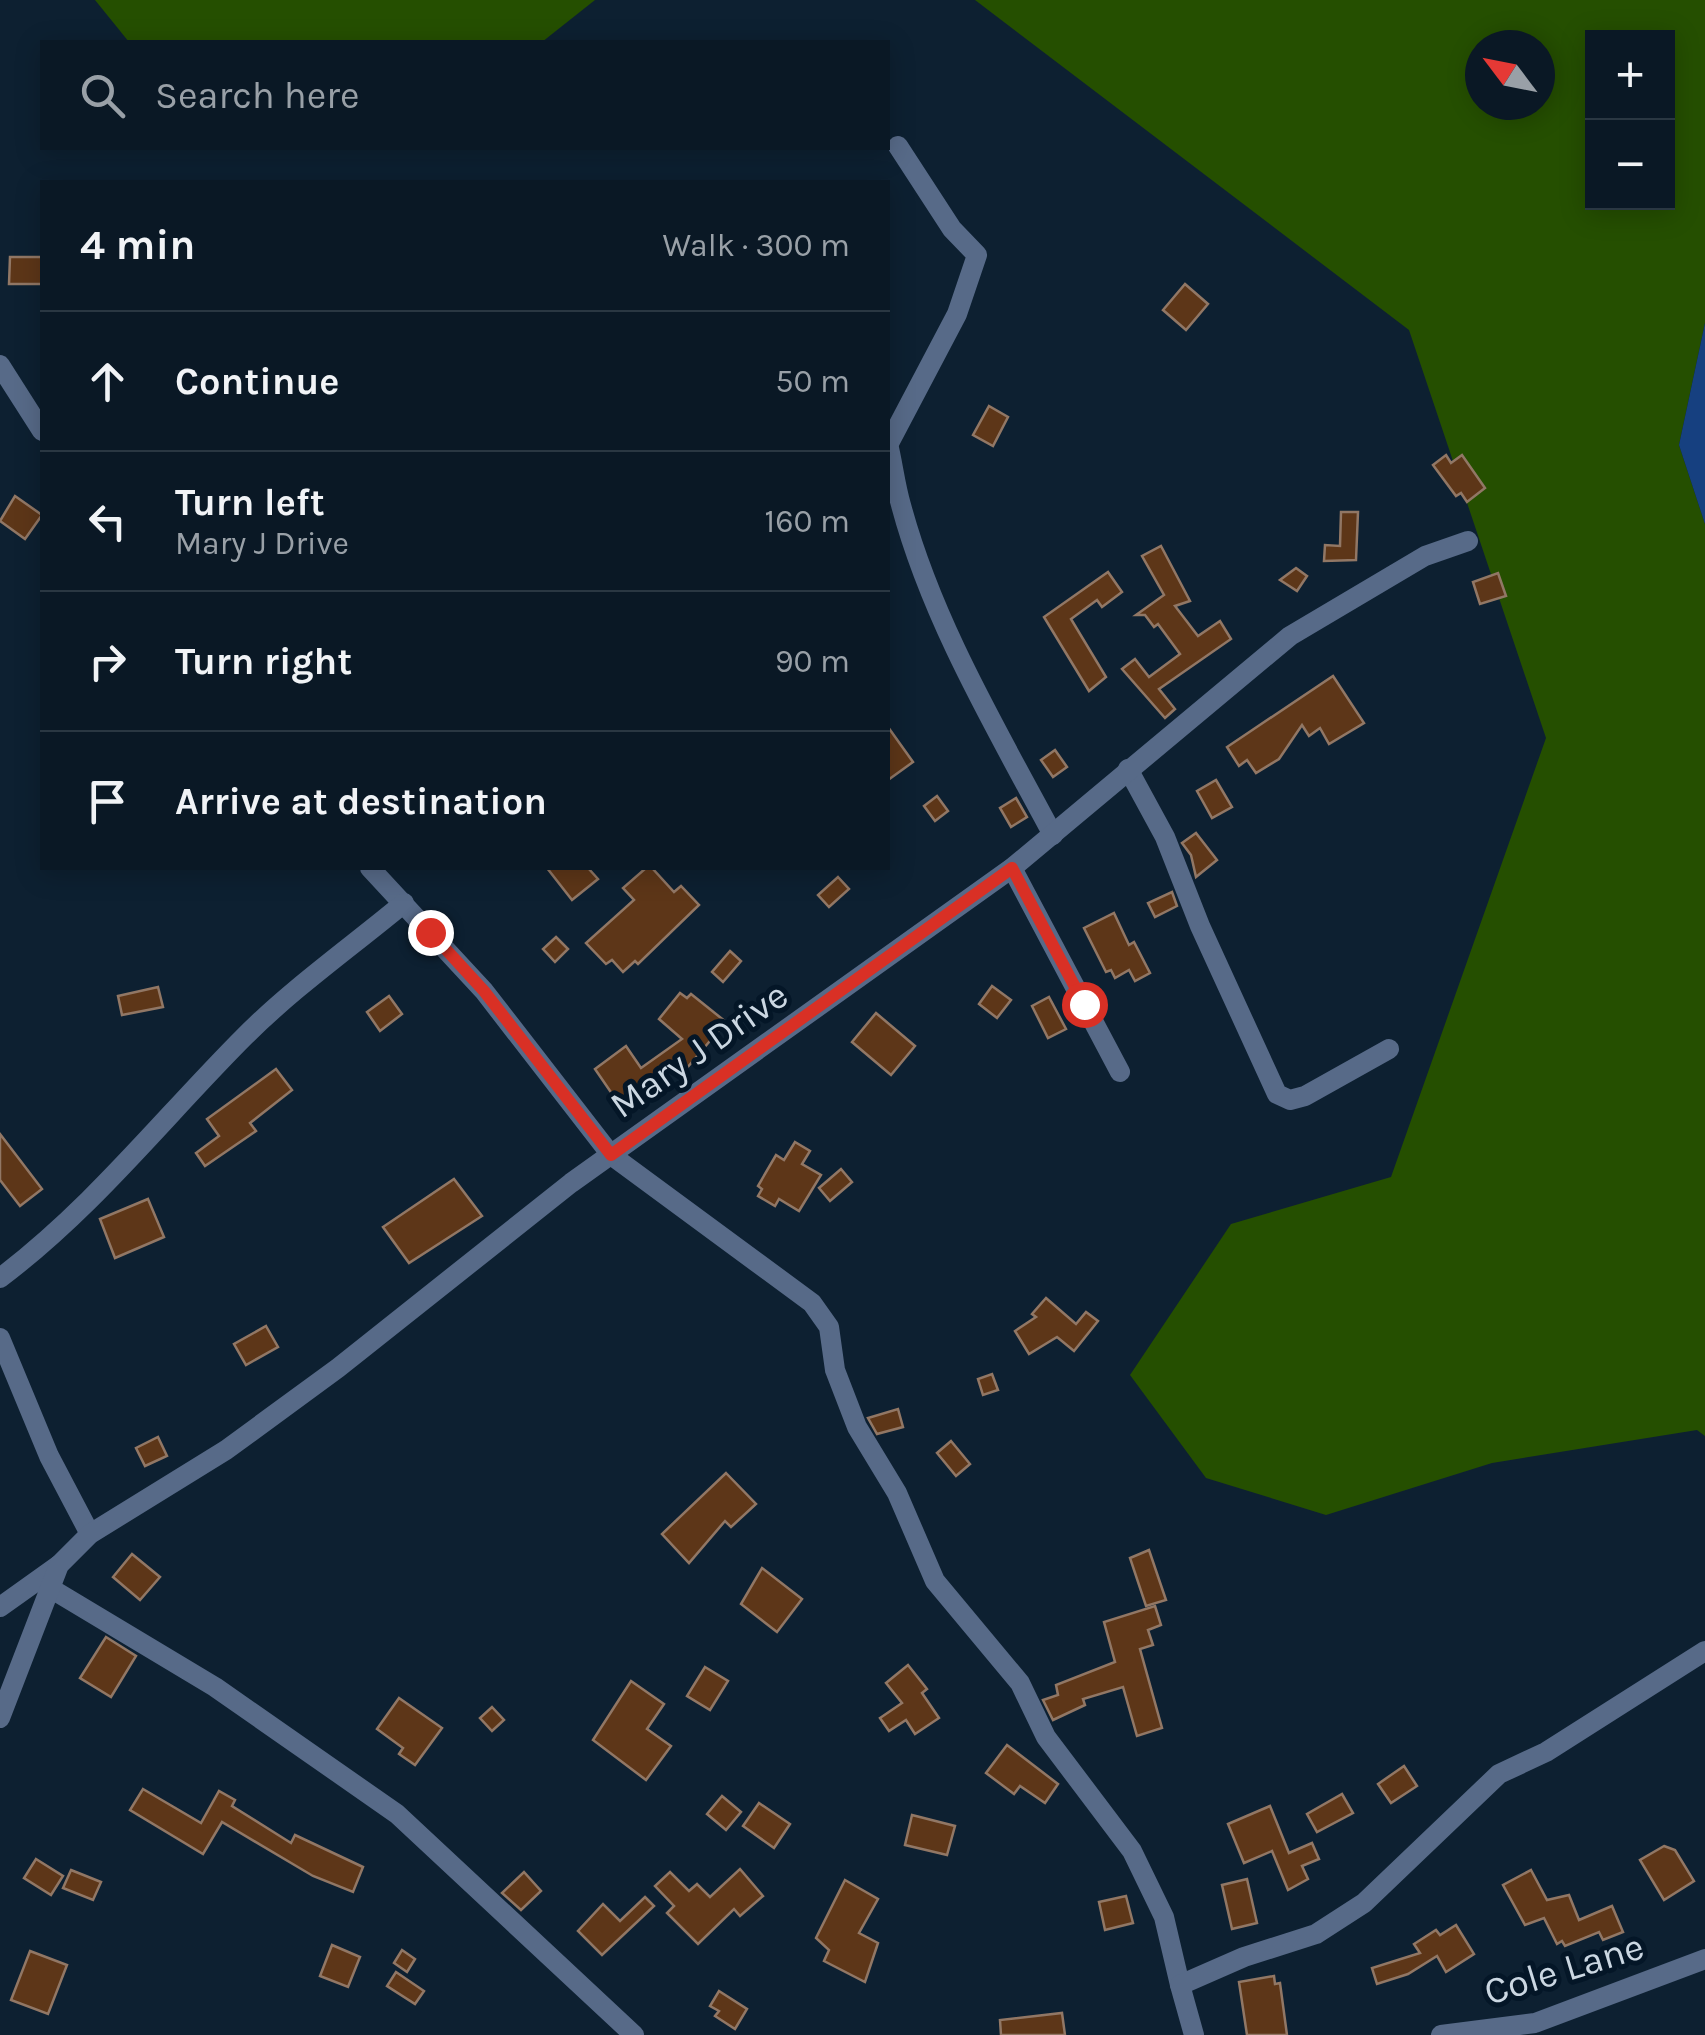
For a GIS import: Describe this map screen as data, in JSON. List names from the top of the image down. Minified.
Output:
{"streets":{"street":["Mary J Drive","Cole Lane"]},"north":"top left","page":{"map_buttons":["+","−"],"search":"Search here","heading":["4 min","Walk · 300 m"],"list":[["Continue","50 m"],["Turn left","Mary J Drive","160 m"],["Turn right","90 m"],"Arrive at destination"]}}
